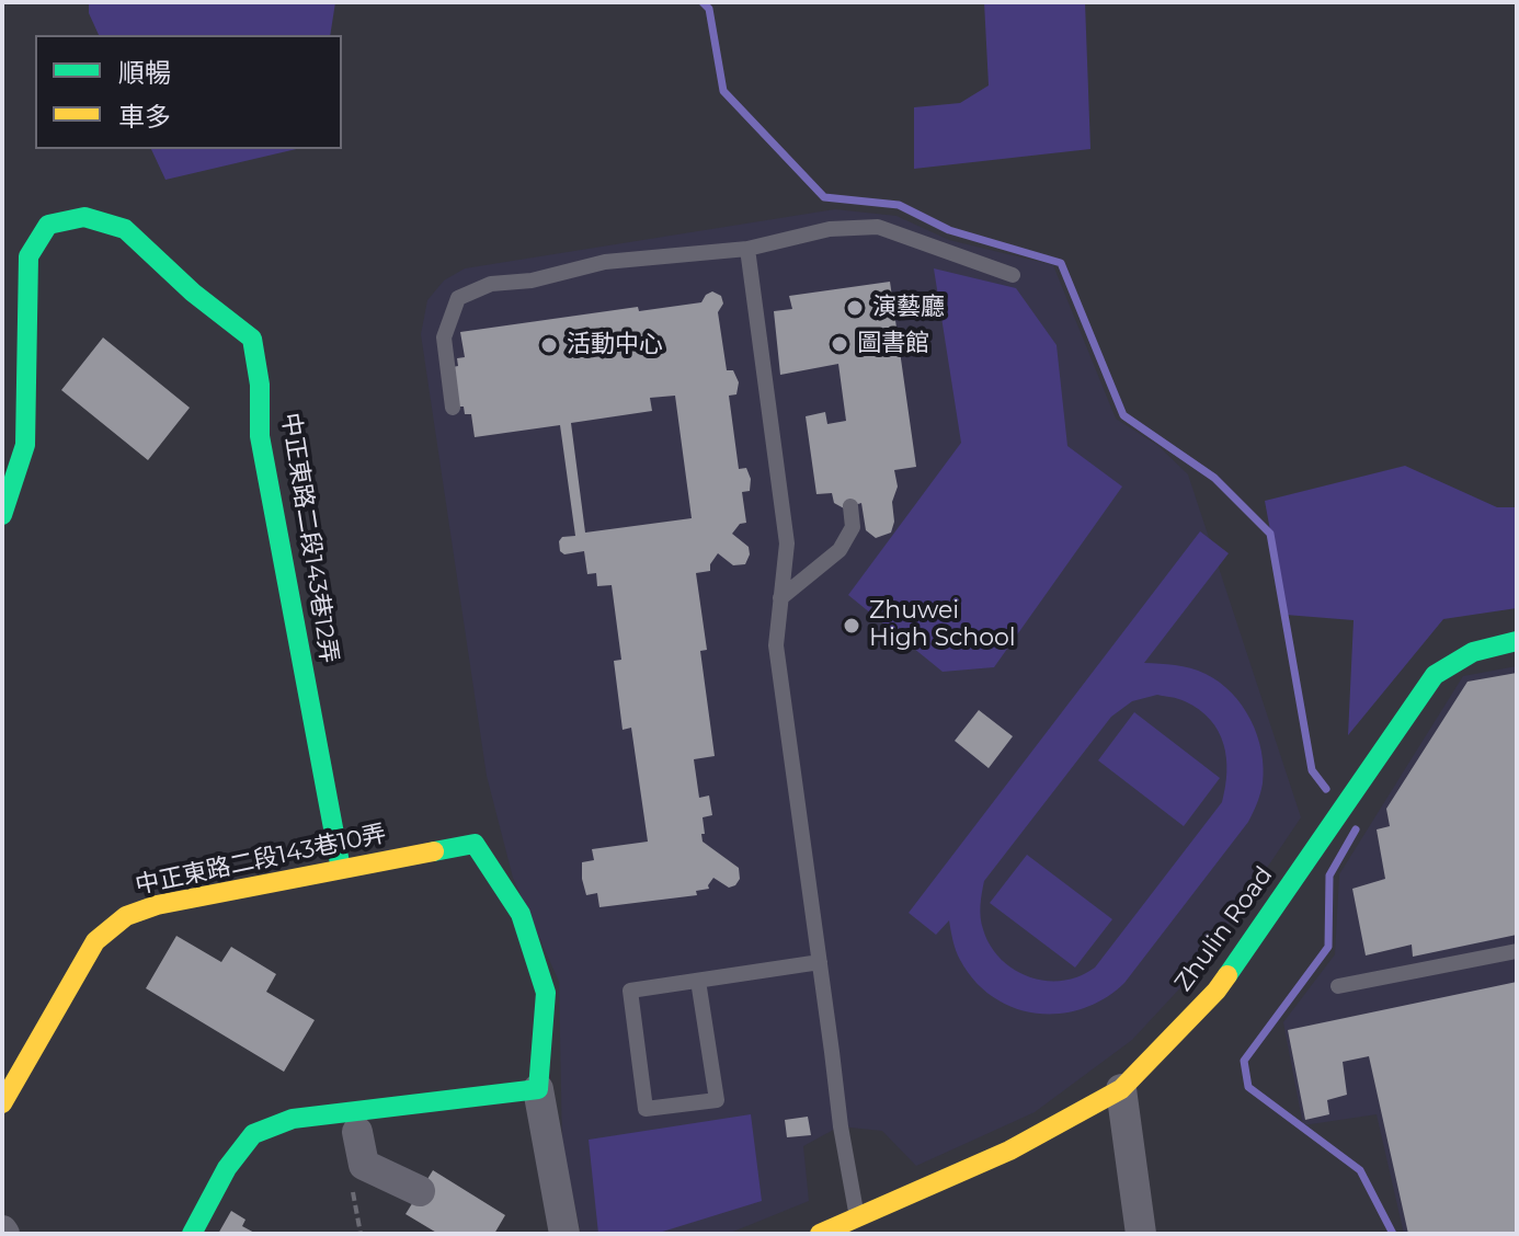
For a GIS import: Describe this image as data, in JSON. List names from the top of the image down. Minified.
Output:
{"streets":{"street":["中正東路二段143巷12弄","中正東路二段143巷10弄","Zhulin Road"]},"crossings":[["中正東路二段143巷12弄","中正東路二段143巷10弄"]],"places":["演藝廳","圖書館","活動中心","Zhuwei High School"],"legend":["順暢","車多"]}
